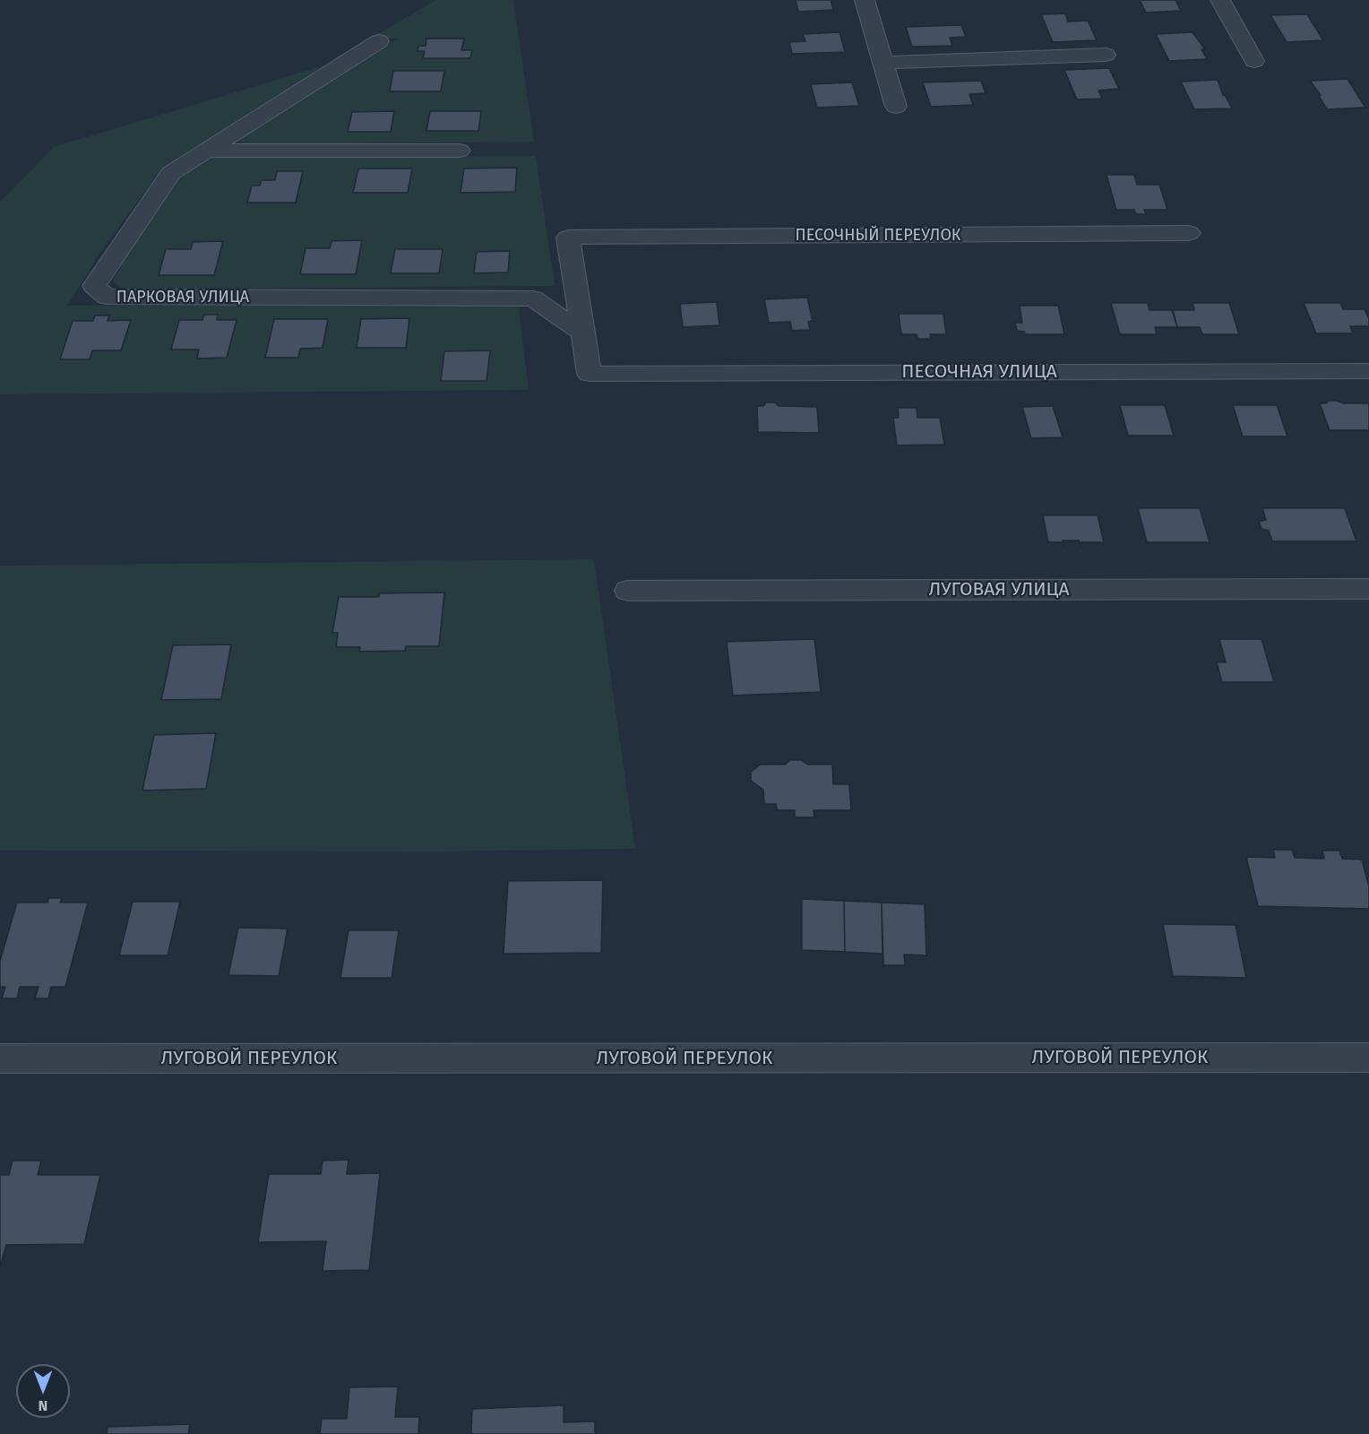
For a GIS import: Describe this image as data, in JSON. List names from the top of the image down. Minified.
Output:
{"streets":{"street":["ПЕСОЧНЫЙ ПЕРЕУЛОК","ПАРКОВАЯ УЛИЦА","ПЕСОЧНАЯ УЛИЦА","ЛУГОВАЯ УЛИЦА","ЛУГОВОЙ ПЕРЕУЛОК"]},"crossings":[["ПЕСОЧНЫЙ ПЕРЕУЛОК","ПАРКОВАЯ УЛИЦА"],["ПЕСОЧНЫЙ ПЕРЕУЛОК","ПЕСОЧНАЯ УЛИЦА"],["ПАРКОВАЯ УЛИЦА","ПЕСОЧНАЯ УЛИЦА"]],"north":"bottom"}
